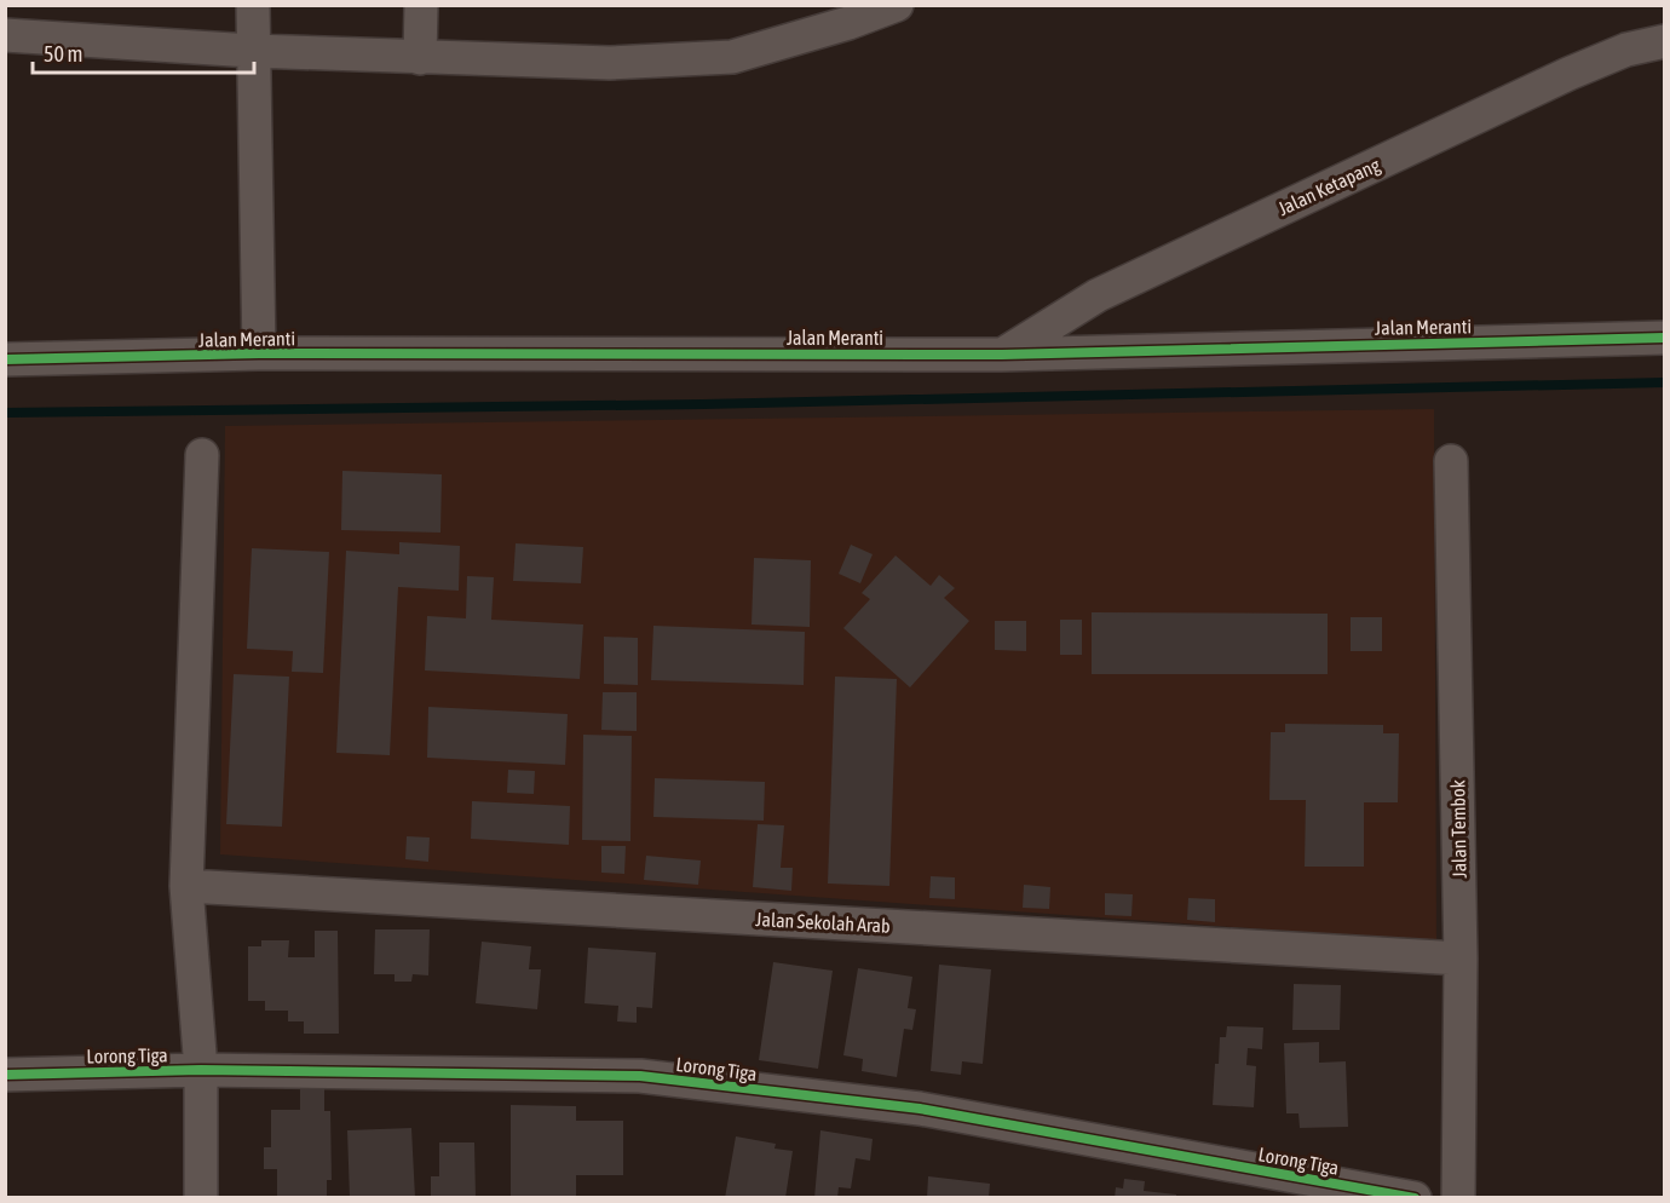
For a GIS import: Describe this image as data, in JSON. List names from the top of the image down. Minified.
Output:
{"streets":{"street":["Jalan Ketapang","Jalan Meranti","Jalan Tembok","Jalan Sekolah Arab","Lorong Tiga"]},"crossings":[["Jalan Ketapang","Jalan Meranti"],["Jalan Tembok","Jalan Sekolah Arab"]],"scale_bar":"50 m"}
